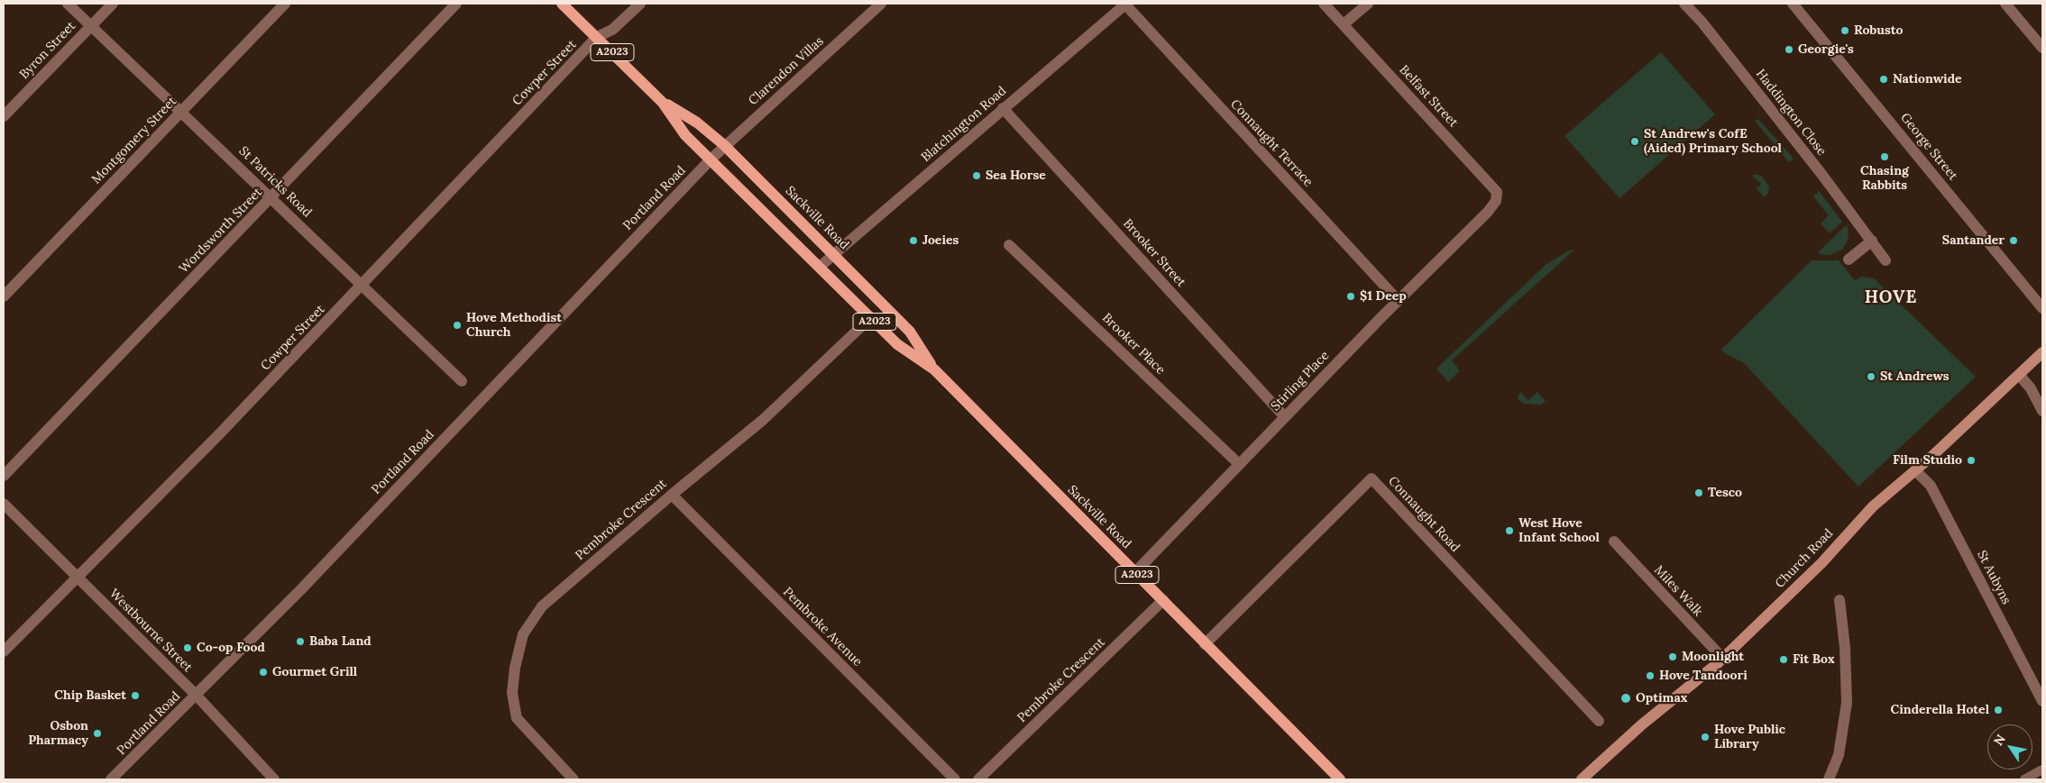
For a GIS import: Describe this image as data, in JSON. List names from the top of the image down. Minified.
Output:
{"streets":{"main road":["A2023","Sackville Road","Church Road"],"street":["Byron Street","Clarendon Villas","Cowper Street","Belfast Street","Haddington Close","Blatchington Road","Montgomery Street","Connaught Terrace","George Street","St Patricks Road","Portland Road","Wordsworth Street","Brooker Street","Brooker Place","Stirling Place","Connaught Road","Pembroke Crescent","St Aubyns","Miles Walk","Pembroke Avenue","Westbourne Street"]},"crossings":[["Byron Street","St Patricks Road"],["Clarendon Villas","Portland Road"],["Clarendon Villas","Sackville Road"],["Cowper Street","St Patricks Road"],["Cowper Street","Sackville Road"],["Cowper Street","Westbourne Street"],["Belfast Street","Stirling Place"],["Blatchington Road","Connaught Terrace"],["Blatchington Road","Sackville Road"],["Blatchington Road","Brooker Street"],["Montgomery Street","St Patricks Road"],["Connaught Terrace","Stirling Place"],["St Patricks Road","Wordsworth Street"],["Portland Road","Sackville Road"],["Portland Road","Westbourne Street"],["Sackville Road","Stirling Place"],["Sackville Road","Connaught Road"],["Sackville Road","Pembroke Crescent"],["Brooker Street","Stirling Place"],["Brooker Place","Stirling Place"],["Pembroke Crescent","Pembroke Avenue"],["Church Road","St Aubyns"],["Church Road","Miles Walk"]],"districts":["HOVE"],"places":["Robusto","Georgie's","Nationwide","St Andrew's CofE (Aided) Primary School","Chasing Rabbits","Sea Horse","Joeies","Santander","$1 Deep","Hove Methodist Church","St Andrews","Film Studio","Tesco","West Hove Infant School","Baba Land","Co-op Food","Moonlight","Fit Box","Gourmet Grill","Hove Tandoori","Chip Basket","Optimax","Cinderella Hotel","Osbon Pharmacy","Hove Public Library"],"north":"top left"}
